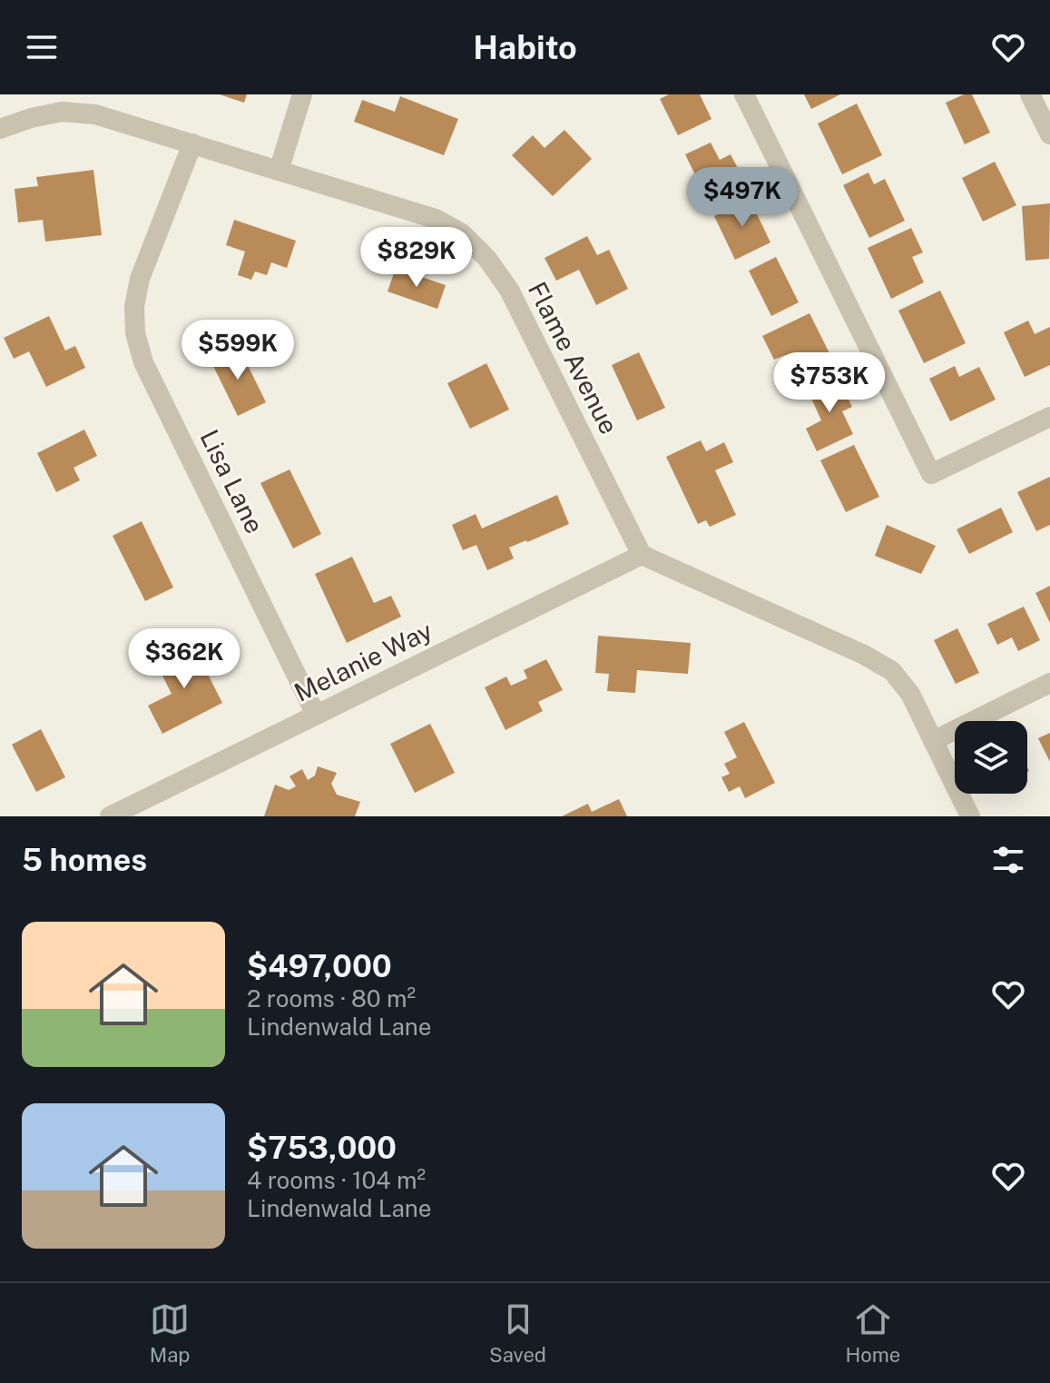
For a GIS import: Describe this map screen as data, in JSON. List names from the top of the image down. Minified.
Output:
{"streets":{"street":["Flame Avenue","Lisa Lane","Melanie Way"]},"crossings":[["Flame Avenue","Lisa Lane"],["Flame Avenue","Melanie Way"],["Lisa Lane","Melanie Way"]],"page":{"header":"Habito","price":["$497K","$829K","$599K","$753K","$362K"],"heading":"5 homes","list":[{"name":"$497,000","note":"2 rooms · 80 m² · Lindenwald Lane"},{"name":"$753,000","note":"4 rooms · 104 m² · Lindenwald Lane"}],"tabs":["Map","Saved","Home"]}}
